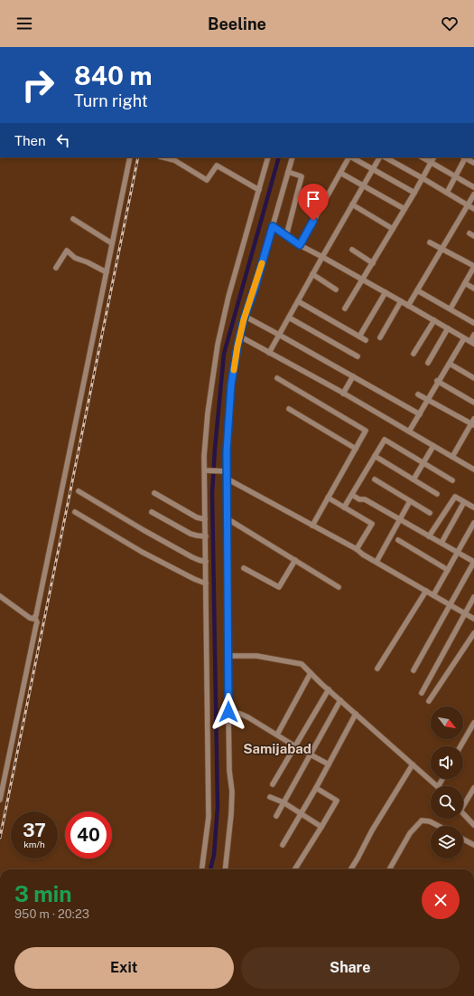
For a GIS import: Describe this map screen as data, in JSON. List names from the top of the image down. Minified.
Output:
{"districts":["Samijabad"],"north":"bottom right","page":{"header":"Beeline","turn":["840 m","Turn right"],"then":"Then","speed":"37 km/h","limit":"40","heading":["3 min","950 m · 20:23"],"buttons":["Exit","Share"]}}
